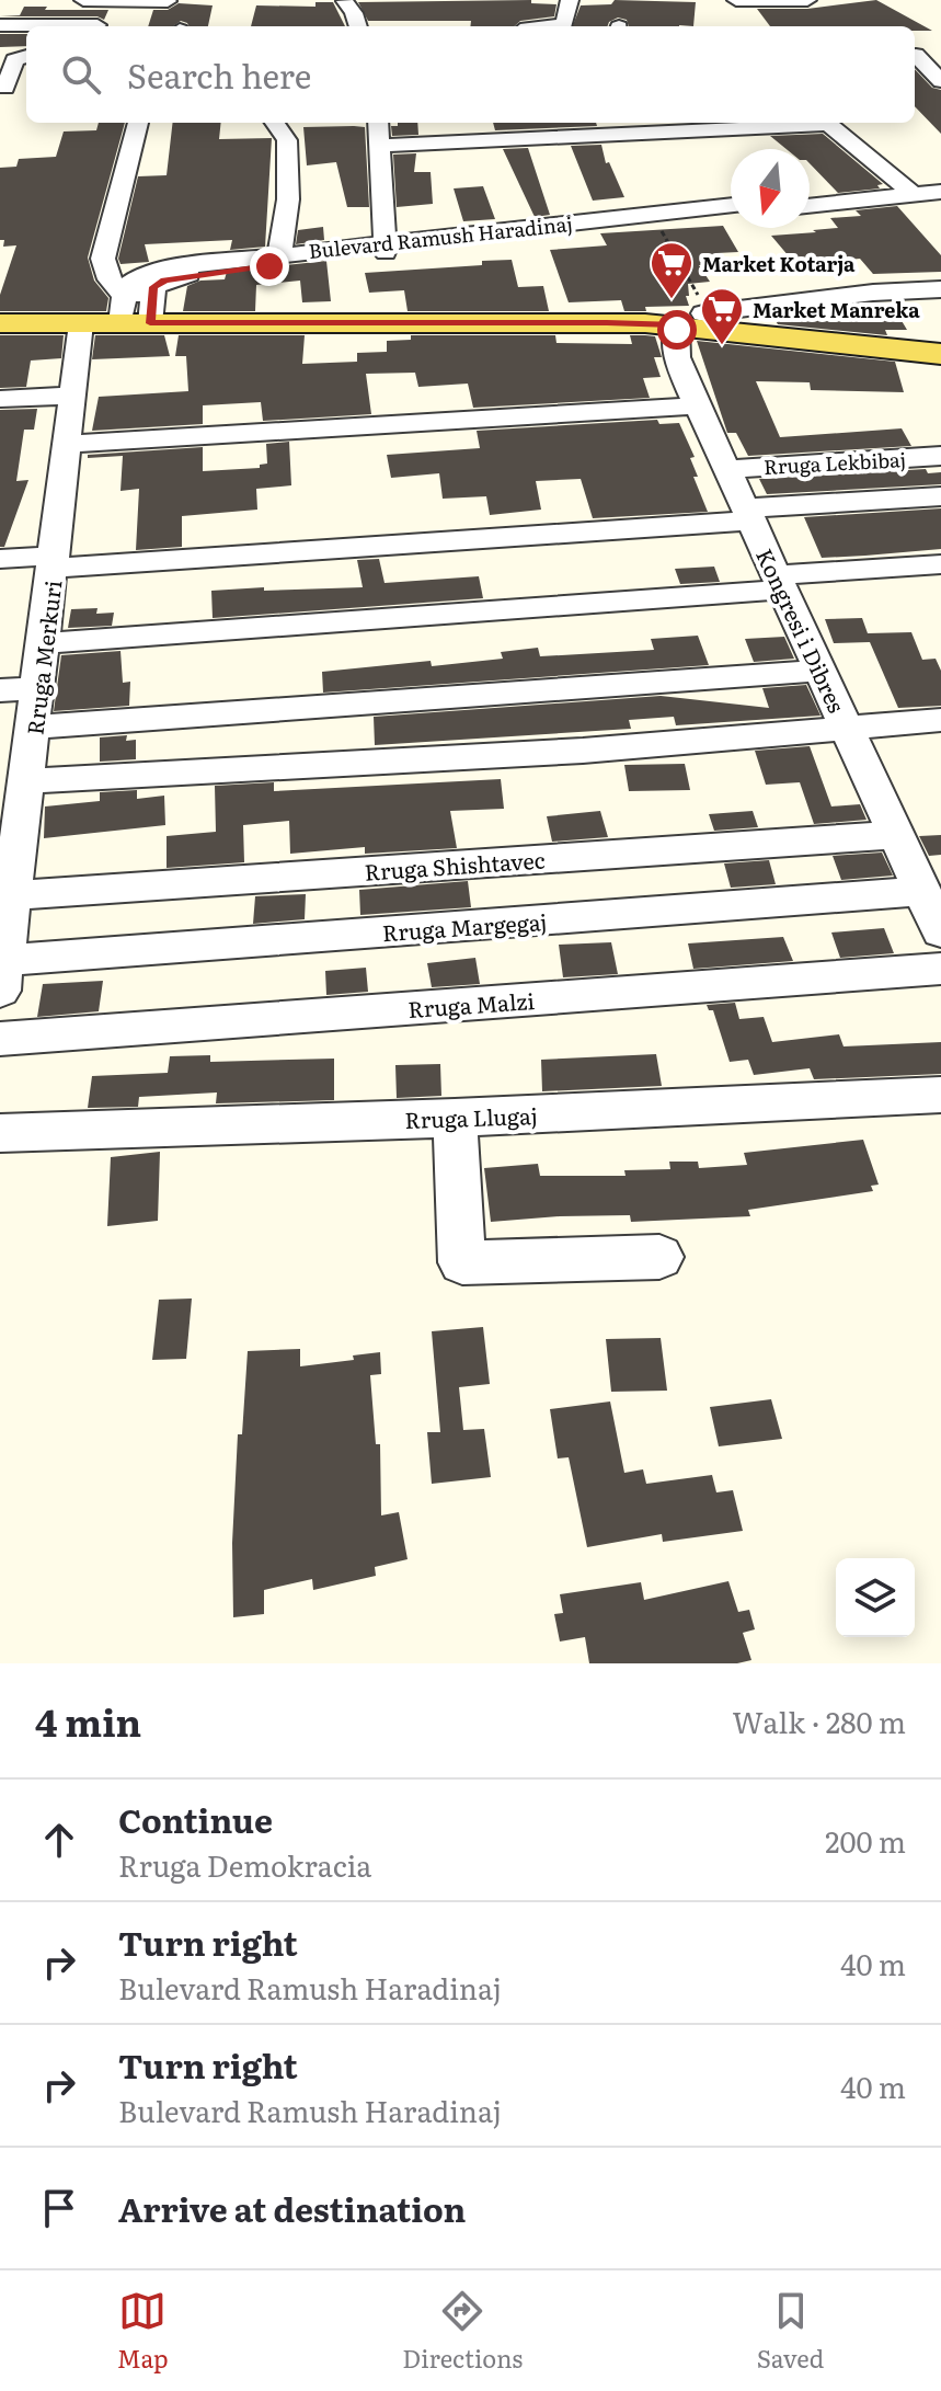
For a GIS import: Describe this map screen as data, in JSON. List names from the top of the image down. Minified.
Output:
{"streets":{"street":["Bulevard Ramush Haradinaj","Rruga Lekbibaj","Kongresi i Dibres","Rruga Merkuri","Rruga Shishtavec","Rruga Margegaj","Rruga Malzi","Rruga Llugaj"]},"crossings":[["Rruga Lekbibaj","Kongresi i Dibres"],["Kongresi i Dibres","Rruga Shishtavec"],["Kongresi i Dibres","Rruga Margegaj"],["Rruga Merkuri","Rruga Shishtavec"],["Rruga Merkuri","Rruga Margegaj"]],"places":{"supermarket":["Market Kotarja","Market Manreka"]},"north":"bottom","page":{"search":"Search here","heading":["4 min","Walk · 280 m"],"list":[["Continue","Rruga Demokracia","200 m"],["Turn right","Bulevard Ramush Haradinaj","40 m"],["Turn right","Bulevard Ramush Haradinaj","40 m"],"Arrive at destination"],"nav":["Map","Directions","Saved"]}}
